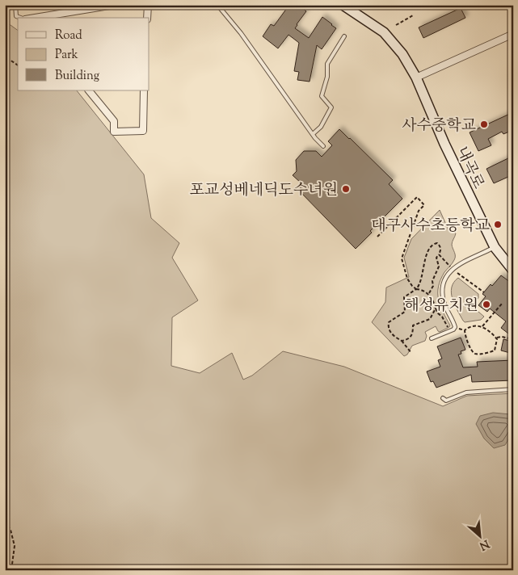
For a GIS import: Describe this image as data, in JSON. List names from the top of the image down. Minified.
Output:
{"streets":{"main road":["내곡로"]},"places":["사수중학교","포교성베네딕도수녀원","대구사수초등학교","해성유치원"],"legend":["Road","Park","Building"],"north":"bottom right"}
